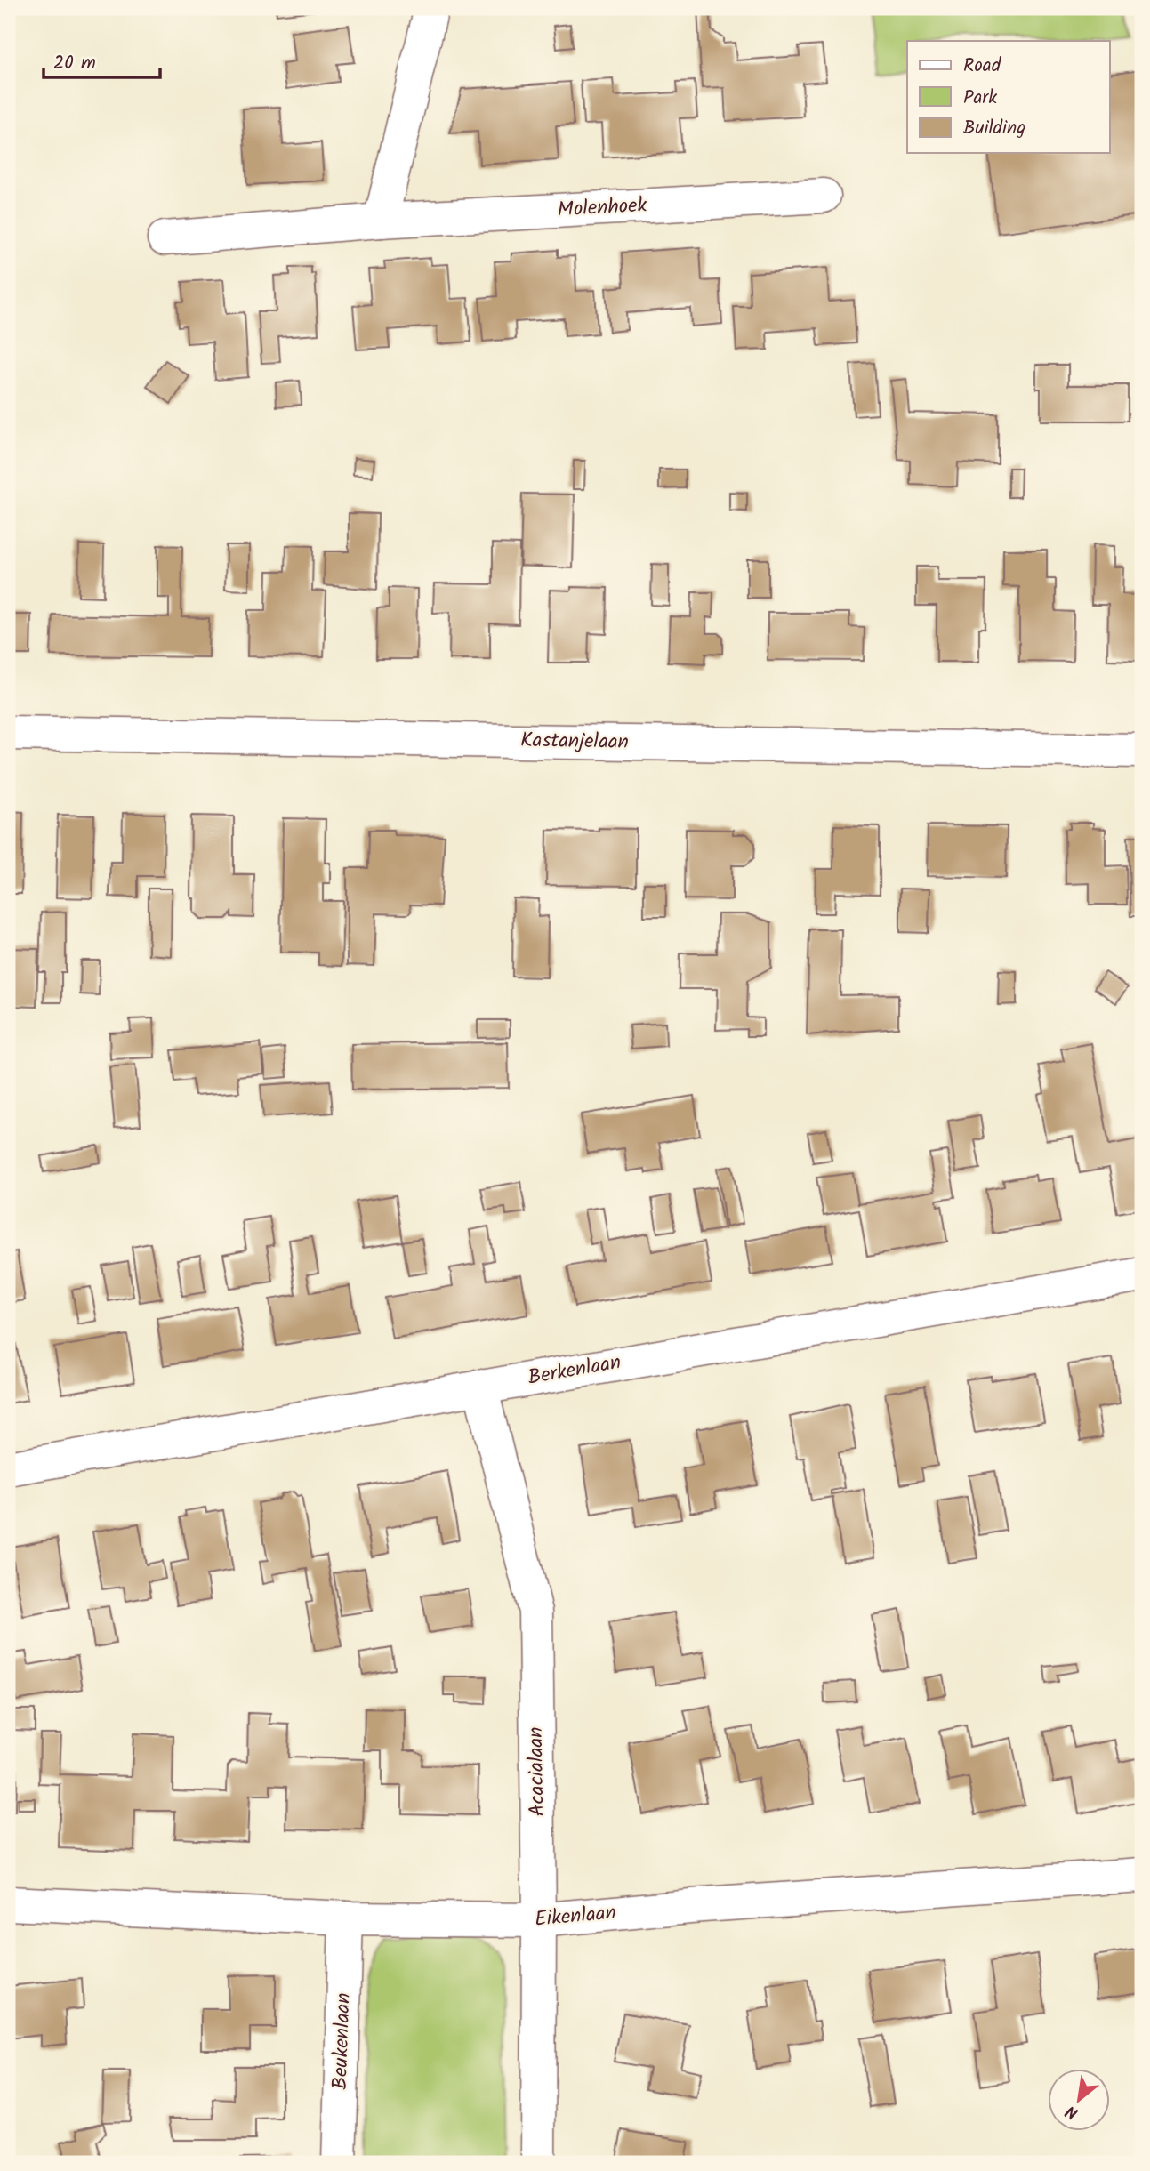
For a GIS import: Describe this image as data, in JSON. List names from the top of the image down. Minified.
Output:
{"streets":{"street":["Molenhoek","Kastanjelaan","Berkenlaan","Acacialaan","Eikenlaan","Beukenlaan"]},"crossings":[["Berkenlaan","Acacialaan"],["Acacialaan","Eikenlaan"],["Eikenlaan","Beukenlaan"]],"legend":["Road","Park","Building"],"scale_bar":"20 m","north":"bottom left"}
